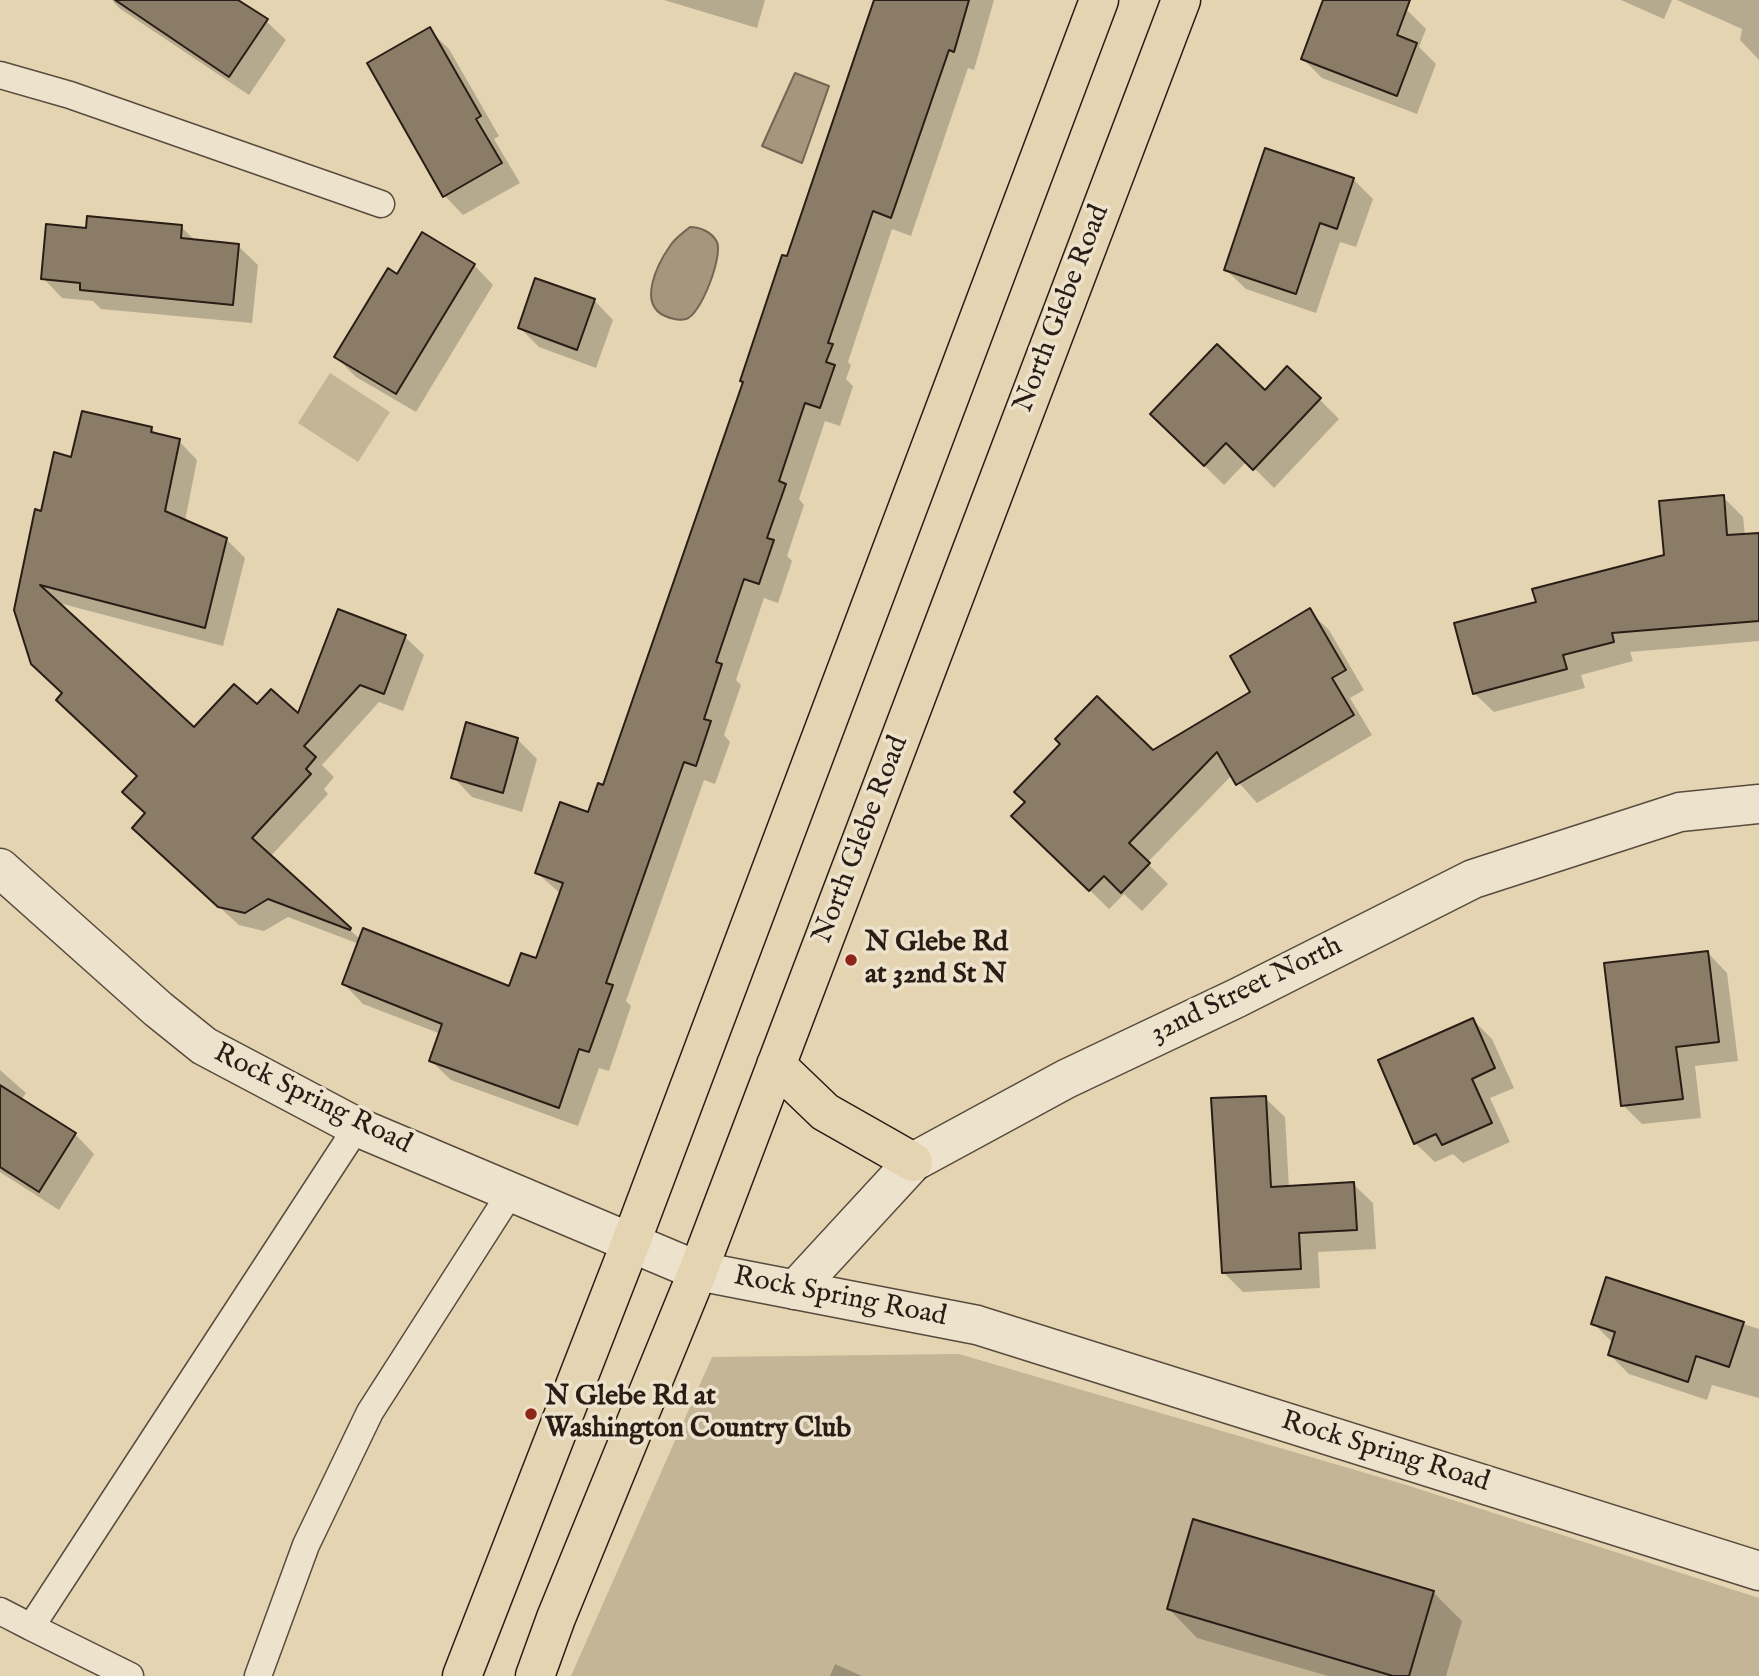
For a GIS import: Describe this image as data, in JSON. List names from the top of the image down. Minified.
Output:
{"streets":{"main road":["North Glebe Road"],"street":["32nd Street North","Rock Spring Road"]},"crossings":[["North Glebe Road","Rock Spring Road"],["32nd Street North","Rock Spring Road"]],"places":["N Glebe Rd at 32nd St N","N Glebe Rd at Washington Country Club"]}
